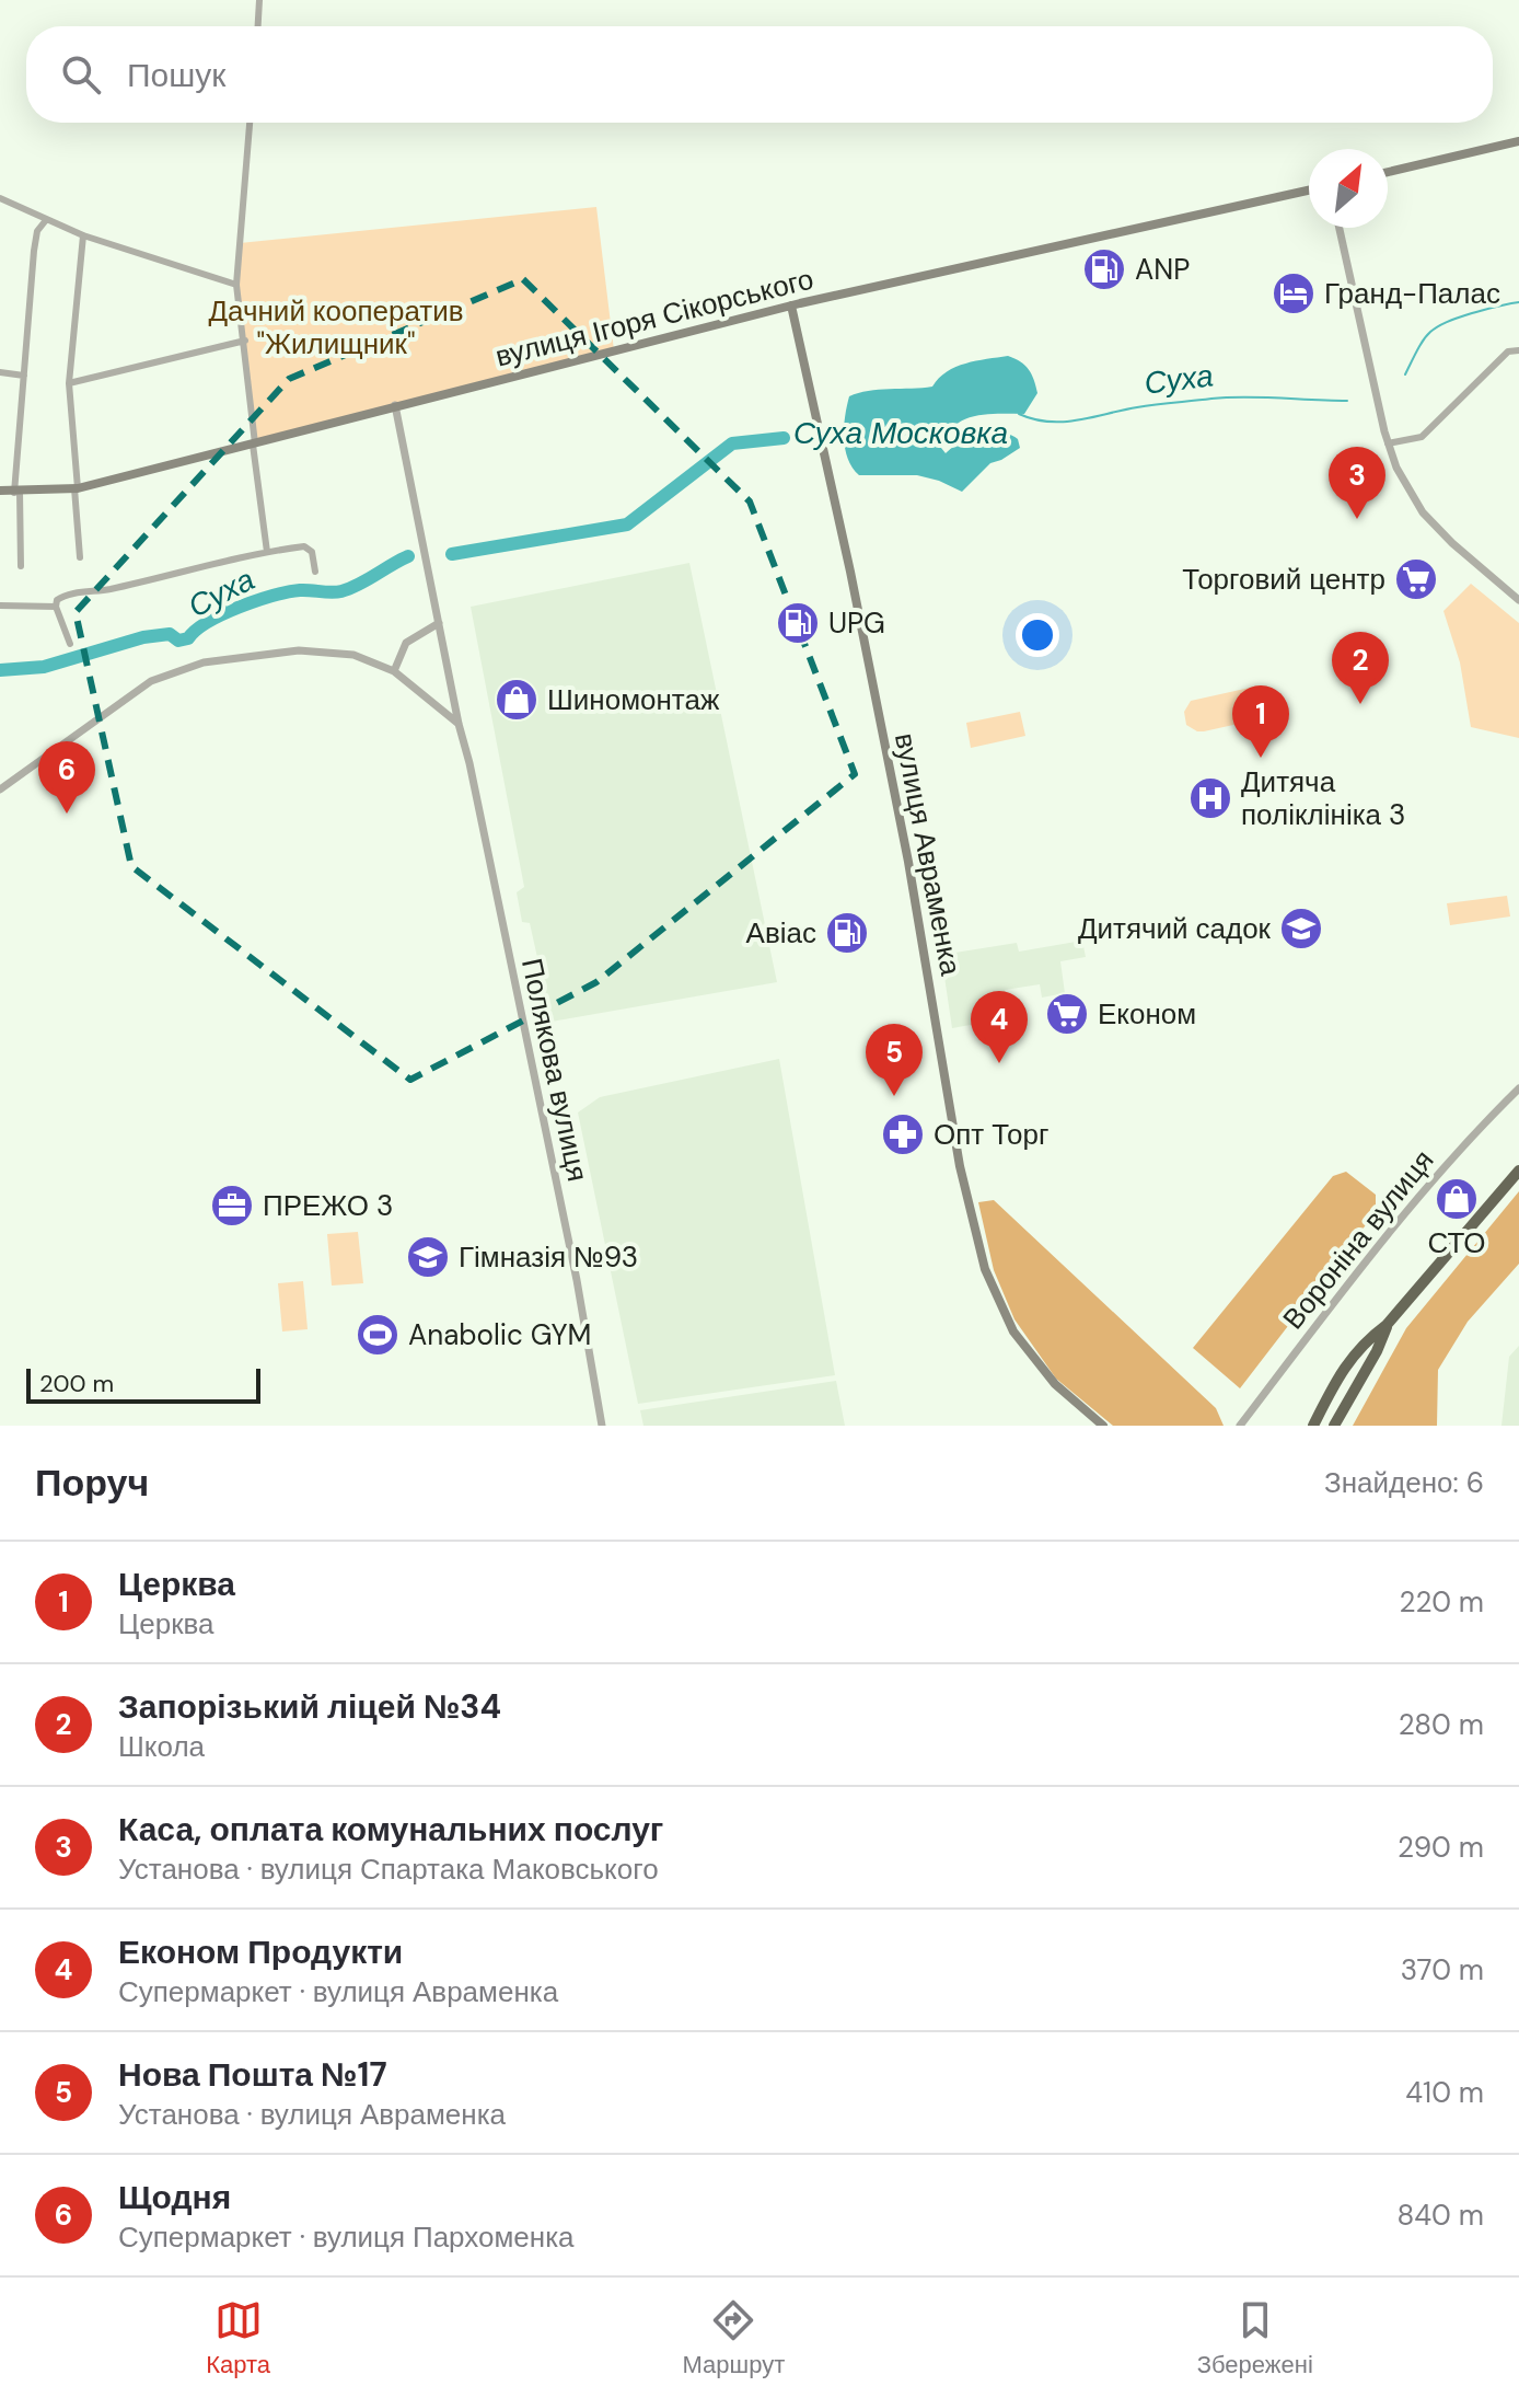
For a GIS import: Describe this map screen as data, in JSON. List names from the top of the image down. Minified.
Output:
{"streets":{"main road":["вулиця Ігоря Сікорського","вулиця Авраменка"],"street":["Полякова вулиця","Вороніна вулиця"]},"crossings":[["вулиця Ігоря Сікорського","вулиця Авраменка"],["вулиця Ігоря Сікорського","Полякова вулиця"]],"water":["Суха","Суха Московка"],"parks":["Дачний кооператив \"Жилищник\""],"places":{"fuel station":["ANP","UPG","Авіас"],"hotel":["Гранд-Палас"],"supermarket":["Торговий центр","Економ"],"shop":["Шиномонтаж","СТО"],"hospital":["Дитяча поліклініка 3"],"school or university":["Дитячий садок","Гімназія №93"],"pharmacy":["Опт Торг"],"office":["ПРЕЖО 3"],"sports":["Anabolic GYM"]},"scale_bar":"200 m","north":"top right","page":{"search":"Пошук","pins":["3","2","1","6","4","5"],"scale":"200 m","heading":["Поруч","Знайдено: 6"],"list":[{"mark":"1","name":"Церква","note":"Церква","value":"220 m"},{"mark":"2","name":"Запорізький ліцей №34","note":"Школа","value":"280 m"},{"mark":"3","name":"Каса, оплата комунальних послуг","note":"Установа · вулиця Спартака Маковського","value":"290 m"},{"mark":"4","name":"Економ Продукти","note":"Супермаркет · вулиця Авраменка","value":"370 m"},{"mark":"5","name":"Нова Пошта №17","note":"Установа · вулиця Авраменка","value":"410 m"},{"mark":"6","name":"Щодня","note":"Супермаркет · вулиця Пархоменка","value":"840 m"}],"nav":["Карта","Маршрут","Збережені"]}}
